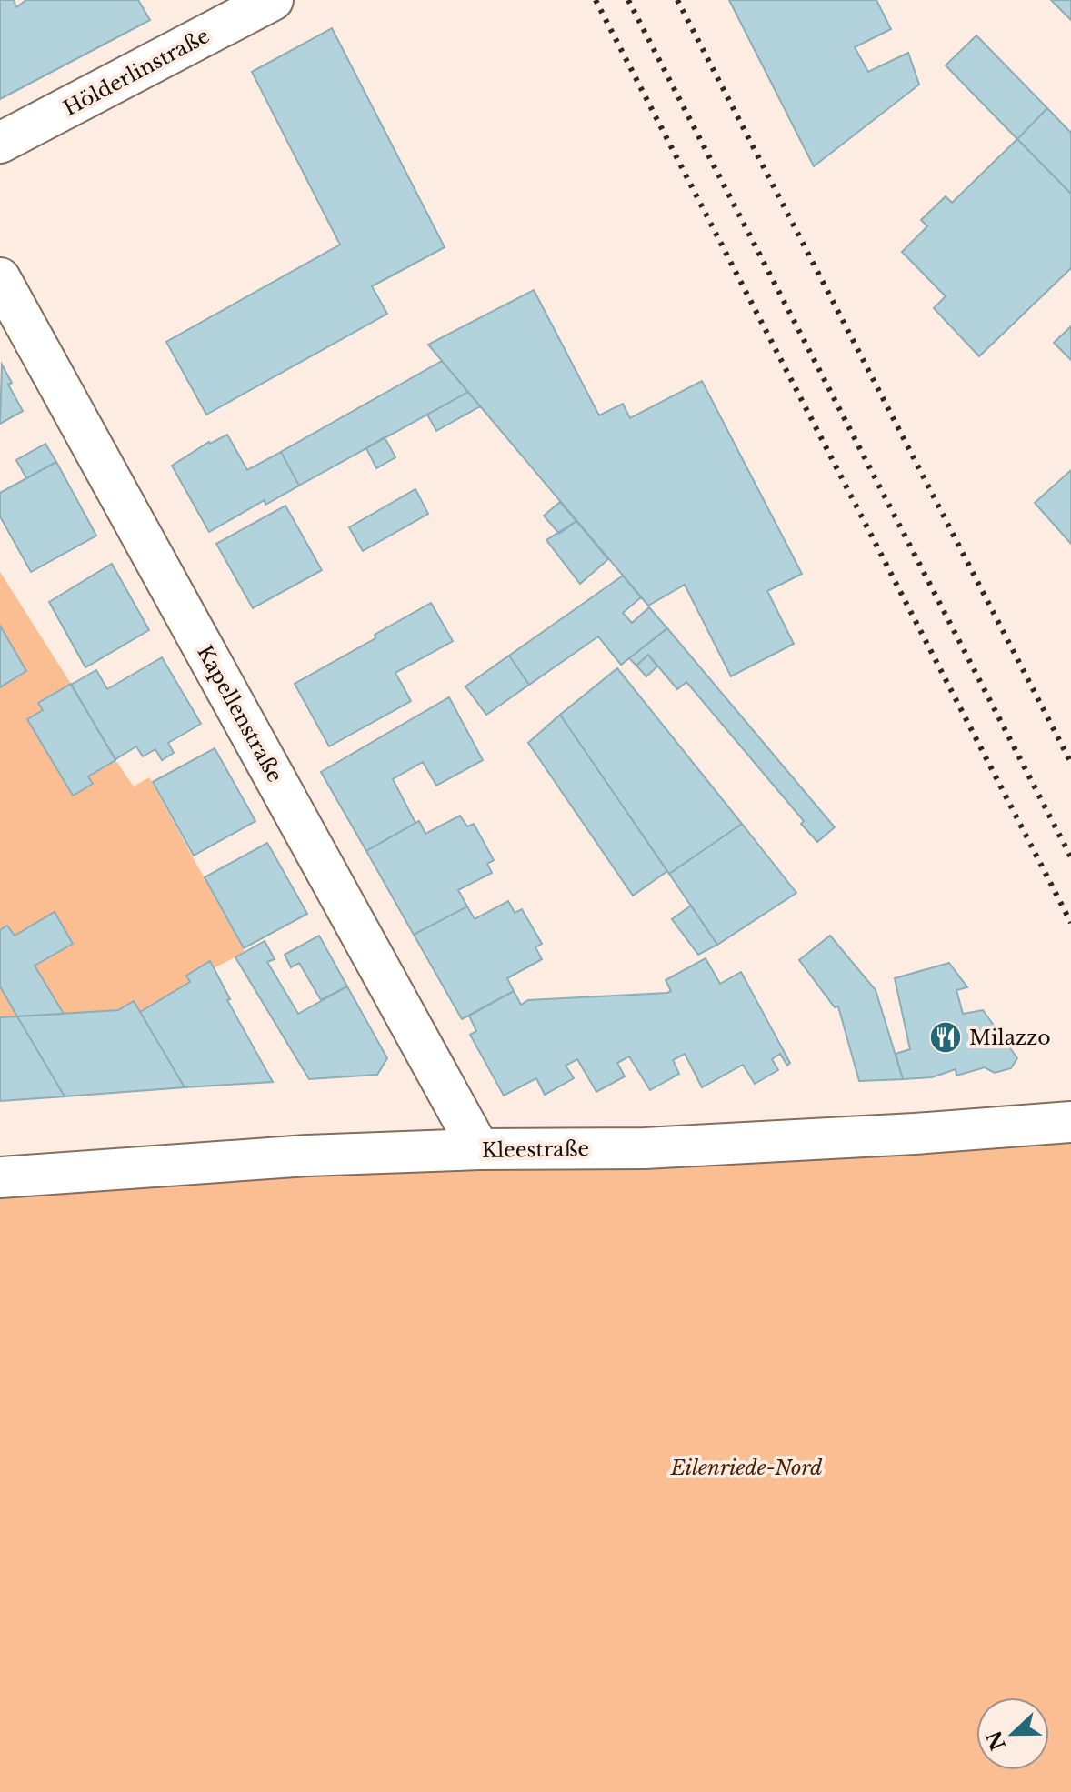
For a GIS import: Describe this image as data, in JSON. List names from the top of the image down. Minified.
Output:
{"streets":{"street":["Hölderlinstraße","Kapellenstraße","Kleestraße"]},"crossings":[["Kapellenstraße","Kleestraße"]],"parks":["Eilenriede-Nord"],"places":{"restaurant":["Milazzo"]},"north":"left"}
